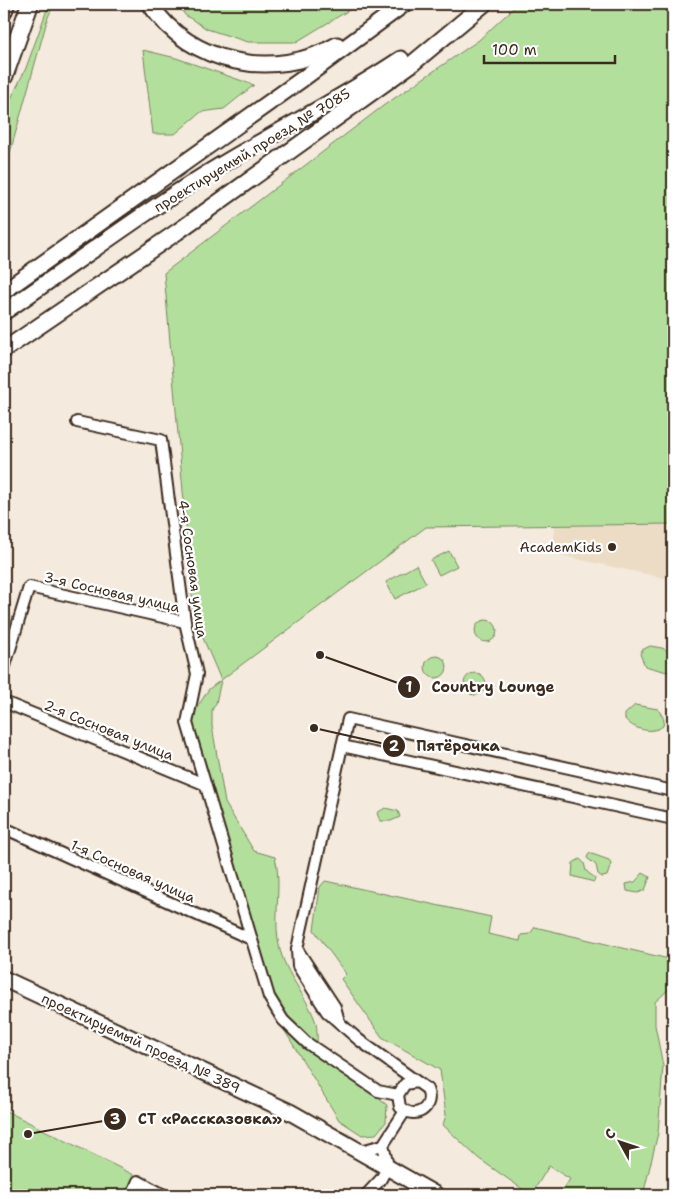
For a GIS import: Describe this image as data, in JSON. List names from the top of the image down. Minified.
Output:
{"streets":{"main road":["проектируемый проезд № 7085","проектируемый проезд № 389"],"street":["4-я Сосновая улица","3-я Сосновая улица","2-я Сосновая улица","1-я Сосновая улица"]},"crossings":[["4-я Сосновая улица","3-я Сосновая улица"],["4-я Сосновая улица","2-я Сосновая улица"],["4-я Сосновая улица","1-я Сосновая улица"]],"places":["AcademKids","Country Lounge","Пятёрочка","СТ «Рассказовка»"],"scale_bar":"100 m","north":"top left"}
